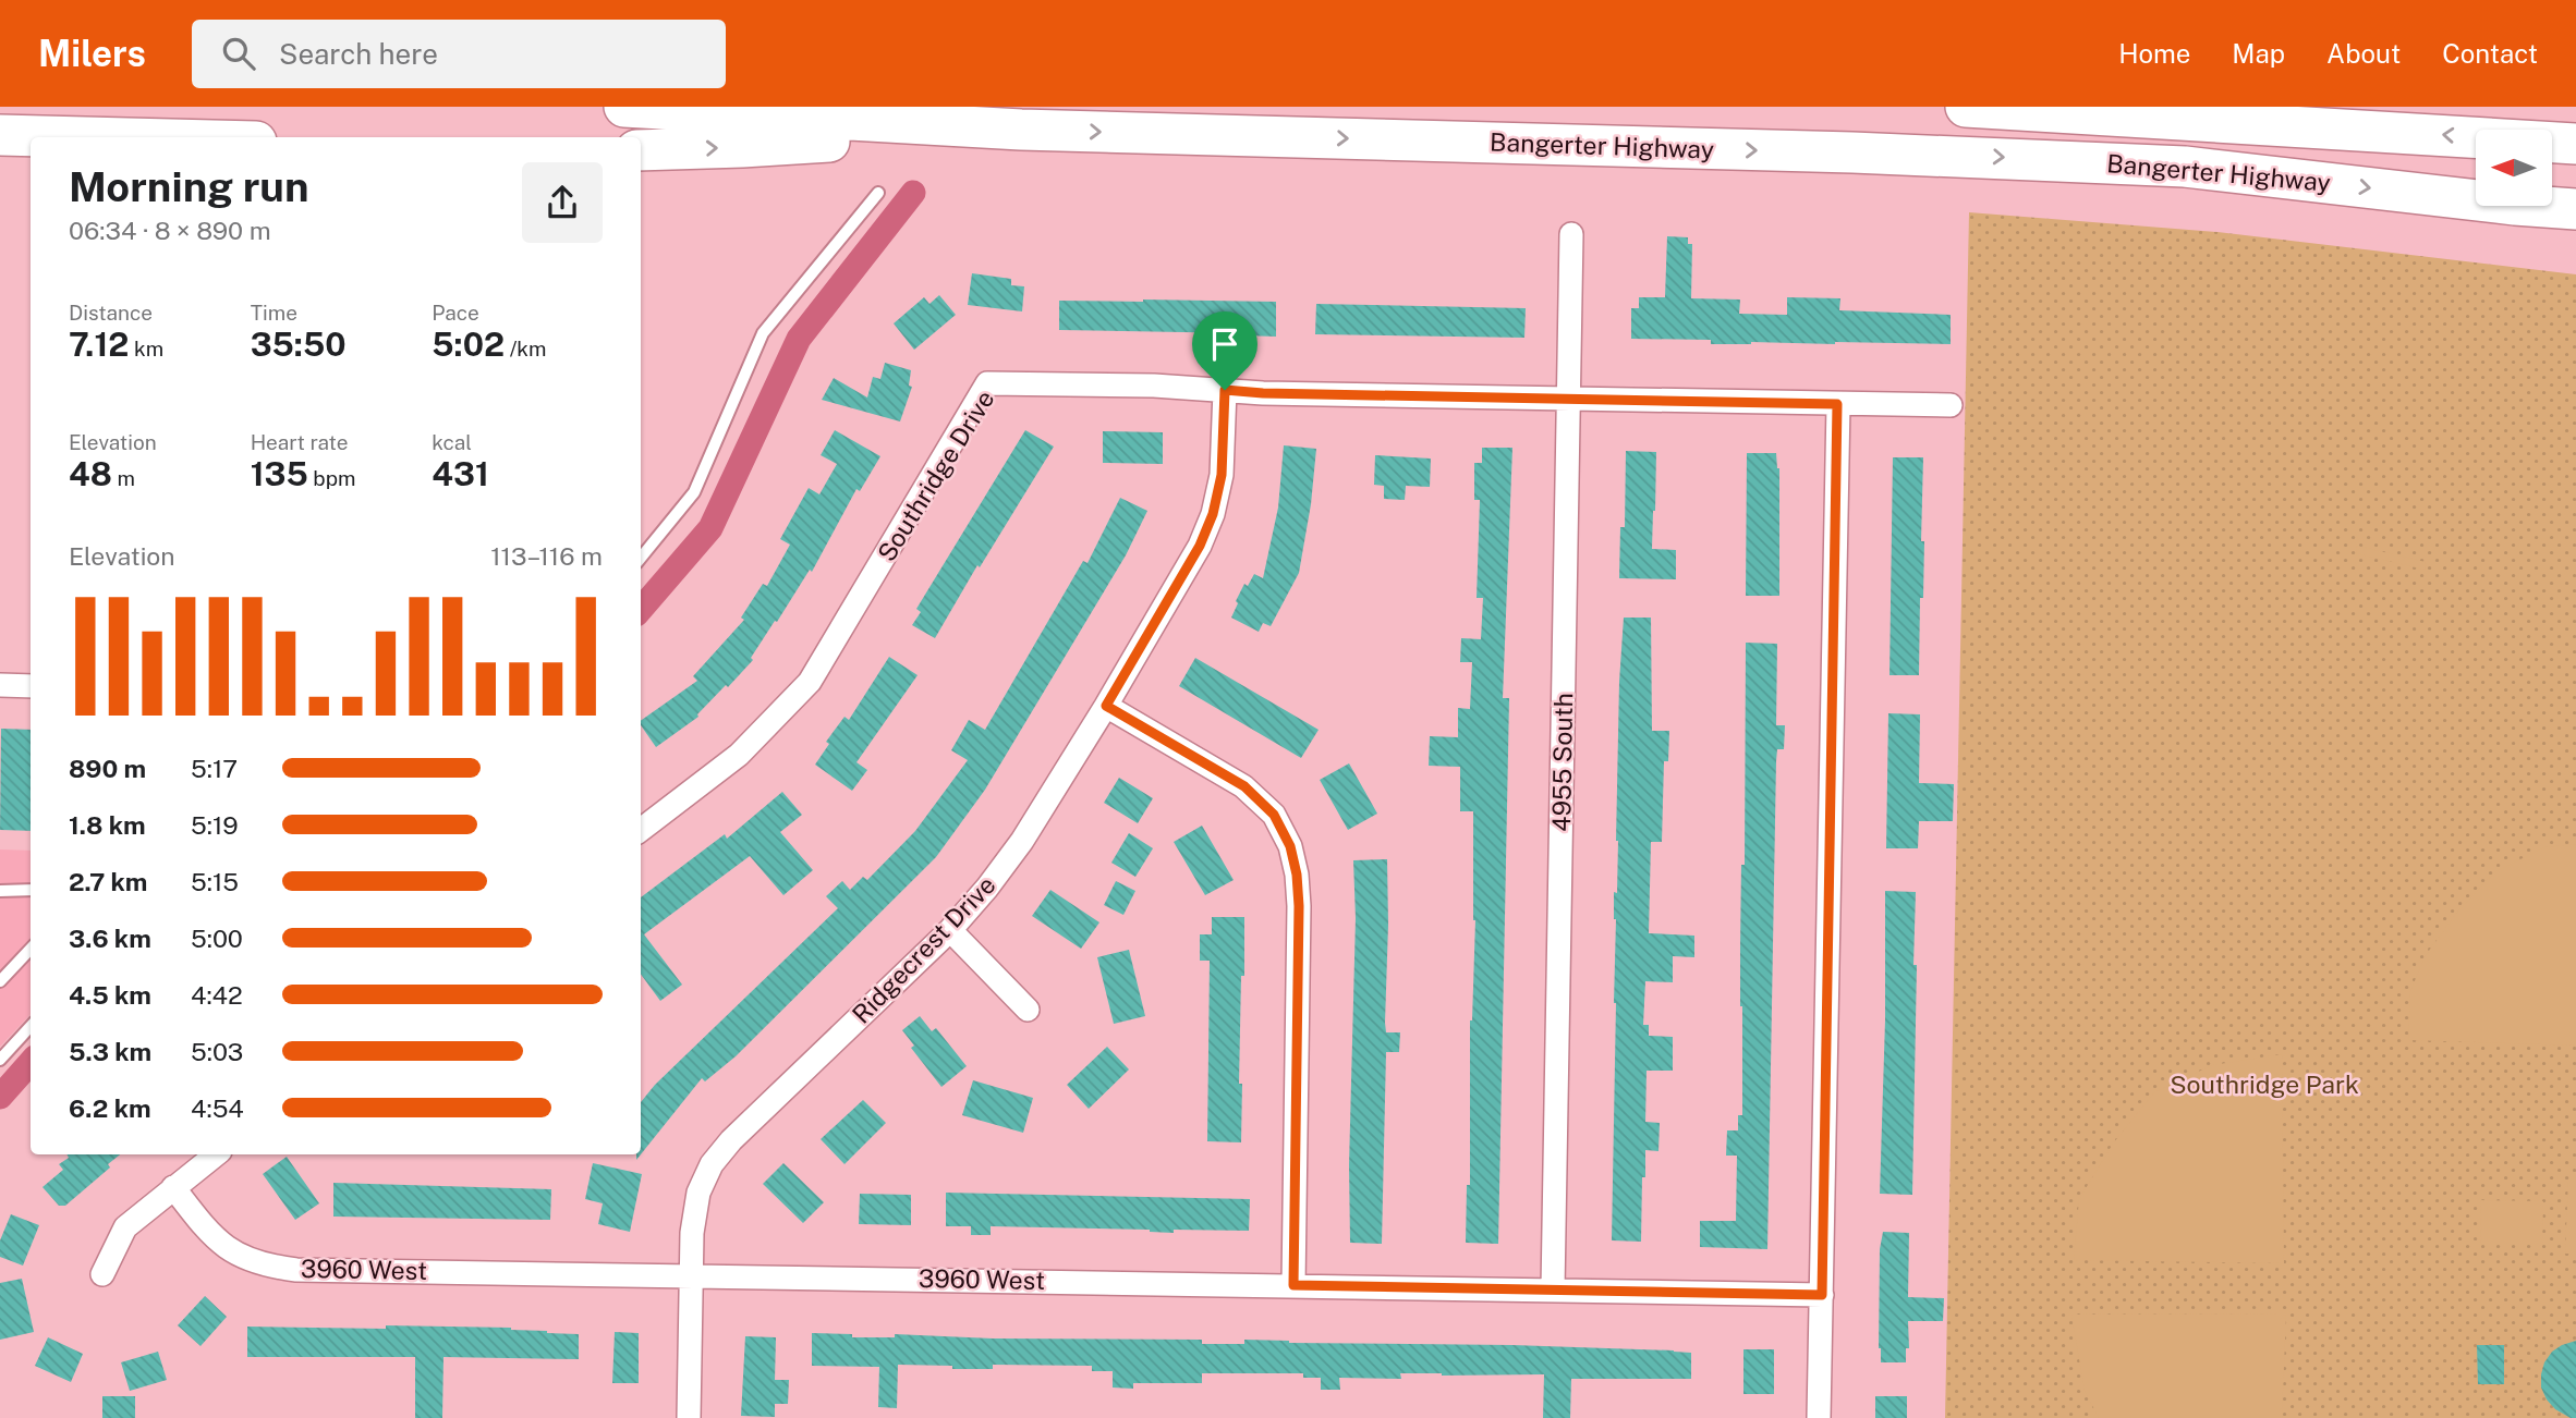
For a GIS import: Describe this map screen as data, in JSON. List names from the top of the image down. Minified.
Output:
{"streets":{"highway":["Bangerter Highway"],"street":["Southridge Drive","4955 South","Ridgecrest Drive","3960 West"]},"crossings":[["Southridge Drive","4955 South"],["Southridge Drive","Ridgecrest Drive"],["4955 South","3960 West"],["Ridgecrest Drive","3960 West"]],"parks":["Southridge Park"],"north":"left","page":{"header":"Milers","search":"Search here","nav":["Home","Map","About","Contact"],"heading":["Morning run","06:34 · 8 × 890 m"],"stats":[["Distance","7.12 km"],["Time","35:50"],["Pace","5:02 /km"],["Elevation","48 m"],["Heart rate","135 bpm"],["kcal","431"]],"chart":["Elevation","113–116 m"],"list":[{"name":"890 m","note":"5:17"},{"name":"1.8 km","note":"5:19"},{"name":"2.7 km","note":"5:15"},{"name":"3.6 km","note":"5:00"},{"name":"4.5 km","note":"4:42"},{"name":"5.3 km","note":"5:03"},{"name":"6.2 km","note":"4:54"}]}}
